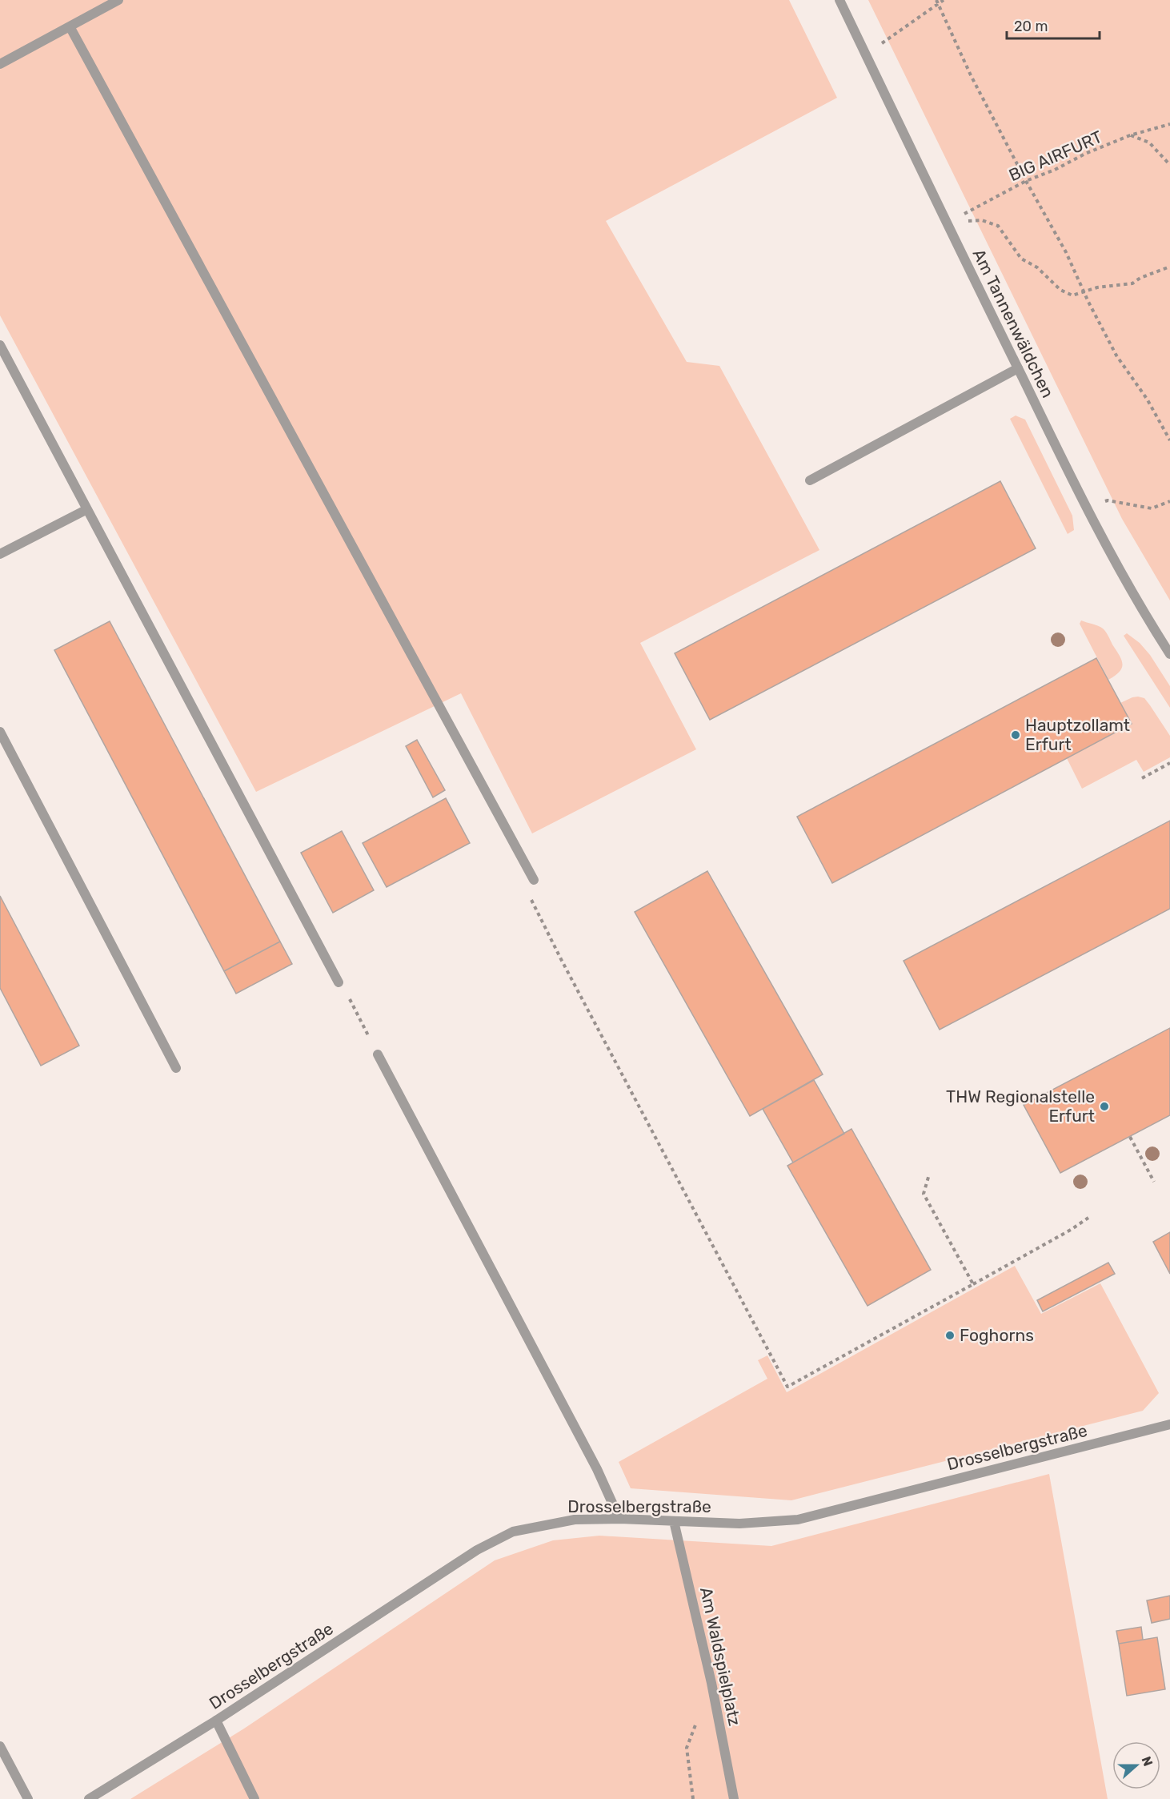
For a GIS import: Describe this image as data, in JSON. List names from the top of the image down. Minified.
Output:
{"streets":{"street":["Am Tannenwäldchen","Drosselbergstraße","Am Waldspielplatz"],"path":["BIG AIRFURT"]},"crossings":[["BIG AIRFURT","Am Tannenwäldchen"],["Drosselbergstraße","Am Waldspielplatz"]],"places":["Hauptzollamt Erfurt","THW Regionalstelle Erfurt","Foghorns"],"scale_bar":"20 m","north":"right"}
